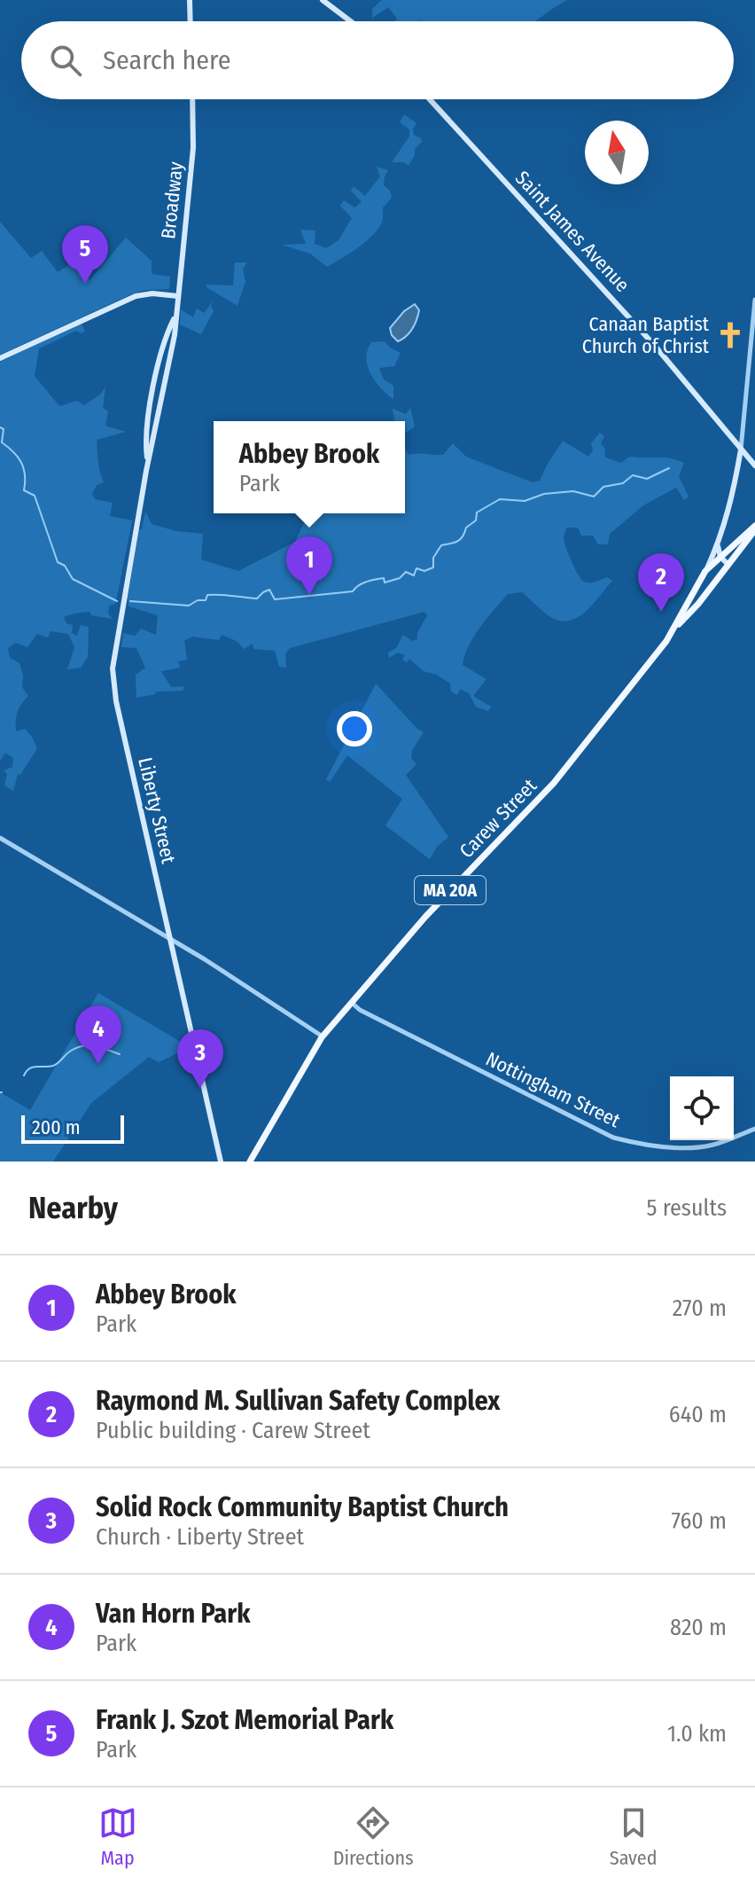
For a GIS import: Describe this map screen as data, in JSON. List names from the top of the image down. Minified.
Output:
{"streets":{"main road":["Broadway","Saint James Avenue","Liberty Street","Carew Street","MA 20A"],"street":["Nottingham Street"]},"crossings":[["Broadway","Liberty Street"],["Saint James Avenue","Carew Street"],["Carew Street","MA 20A"],["Carew Street","Nottingham Street"]],"places":{"church":["Canaan Baptist Church of Christ"]},"scale_bar":"200 m","north":"top","page":{"search":"Search here","pins":["5","1","2","4","3"],"popup":["Abbey Brook","Park"],"scale":"200 m","heading":["Nearby","5 results"],"list":[{"mark":"1","name":"Abbey Brook","note":"Park","value":"270 m"},{"mark":"2","name":"Raymond M. Sullivan Safety Complex","note":"Public building · Carew Street","value":"640 m"},{"mark":"3","name":"Solid Rock Community Baptist Church","note":"Church · Liberty Street","value":"760 m"},{"mark":"4","name":"Van Horn Park","note":"Park","value":"820 m"},{"mark":"5","name":"Frank J. Szot Memorial Park","note":"Park","value":"1.0 km"}],"nav":["Map","Directions","Saved"]}}
